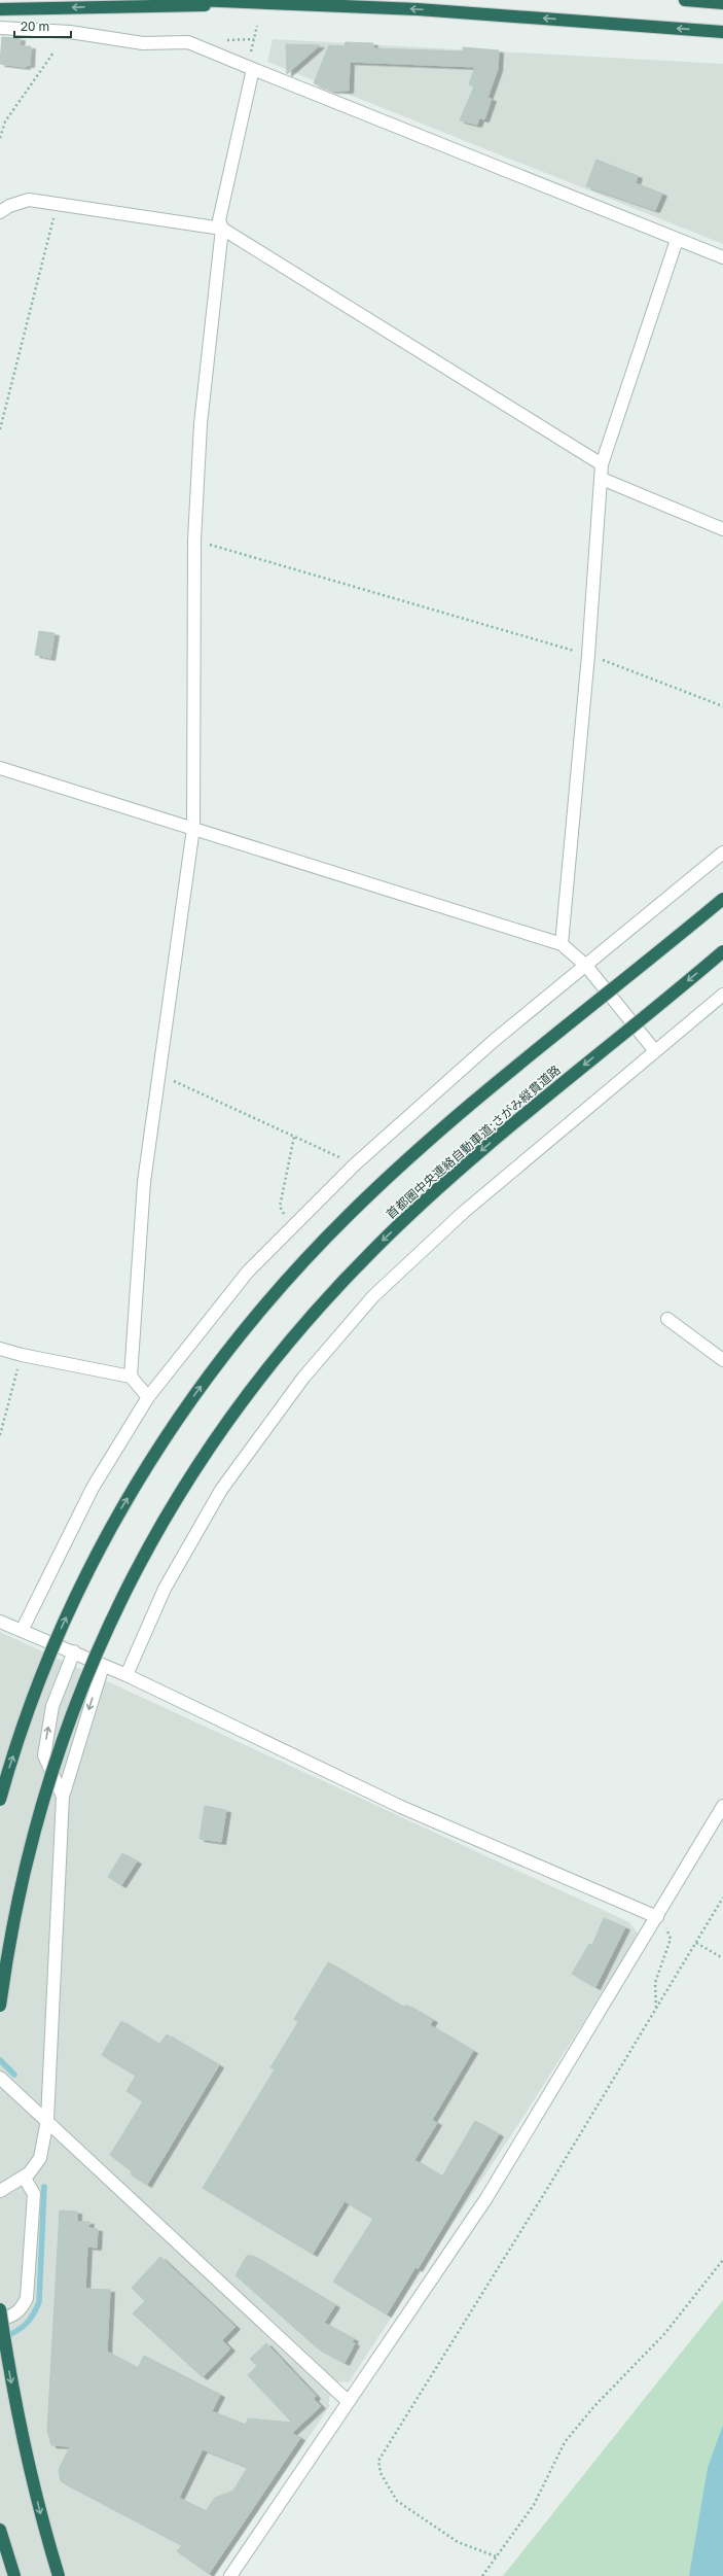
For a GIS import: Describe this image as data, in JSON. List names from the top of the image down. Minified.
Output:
{"streets":{"highway":["首都圏中央連絡自動車道;さがみ縦貫道路"]},"scale_bar":"20 m"}
